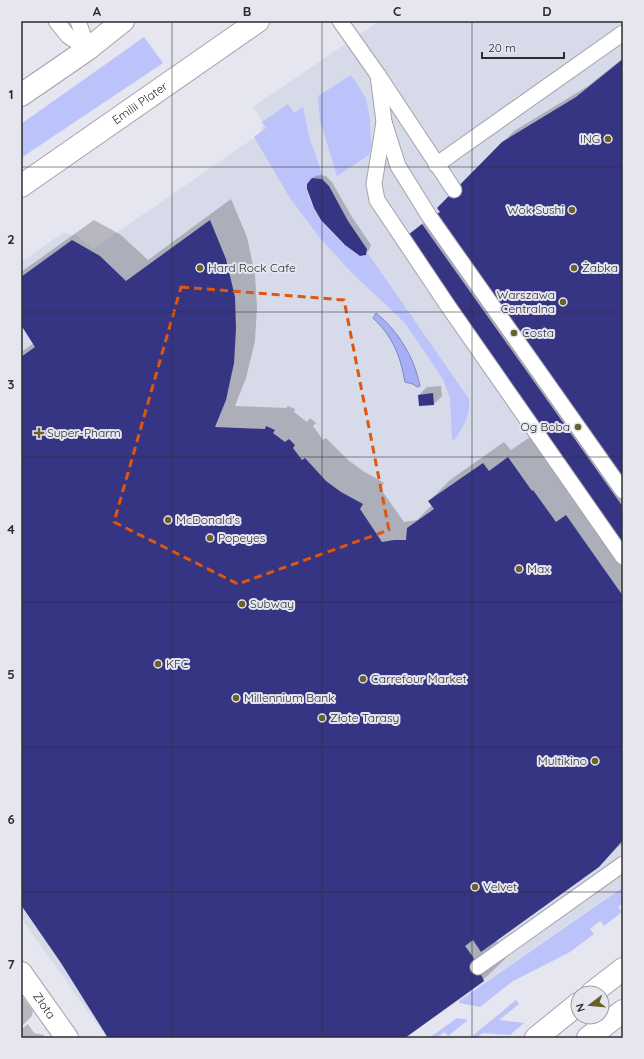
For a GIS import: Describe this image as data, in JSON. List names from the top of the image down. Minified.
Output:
{"streets":{"street":["Emilii Plater","Złota"]},"places":{"other":["ING","Wok Sushi","Hard Rock Cafe","Żabka","Warszawa Centralna","Costa","Og Boba","McDonald's","Popeyes","Max","Subway","KFC","Carrefour Market","Millennium Bank","Złote Tarasy","Multikino","Velvet"],"health":["Super-Pharm"]},"scale_bar":"20 m","north":"left","grid":{"columns":["A","B","C","D"],"rows":["1","2","3","4","5","6","7"]}}
